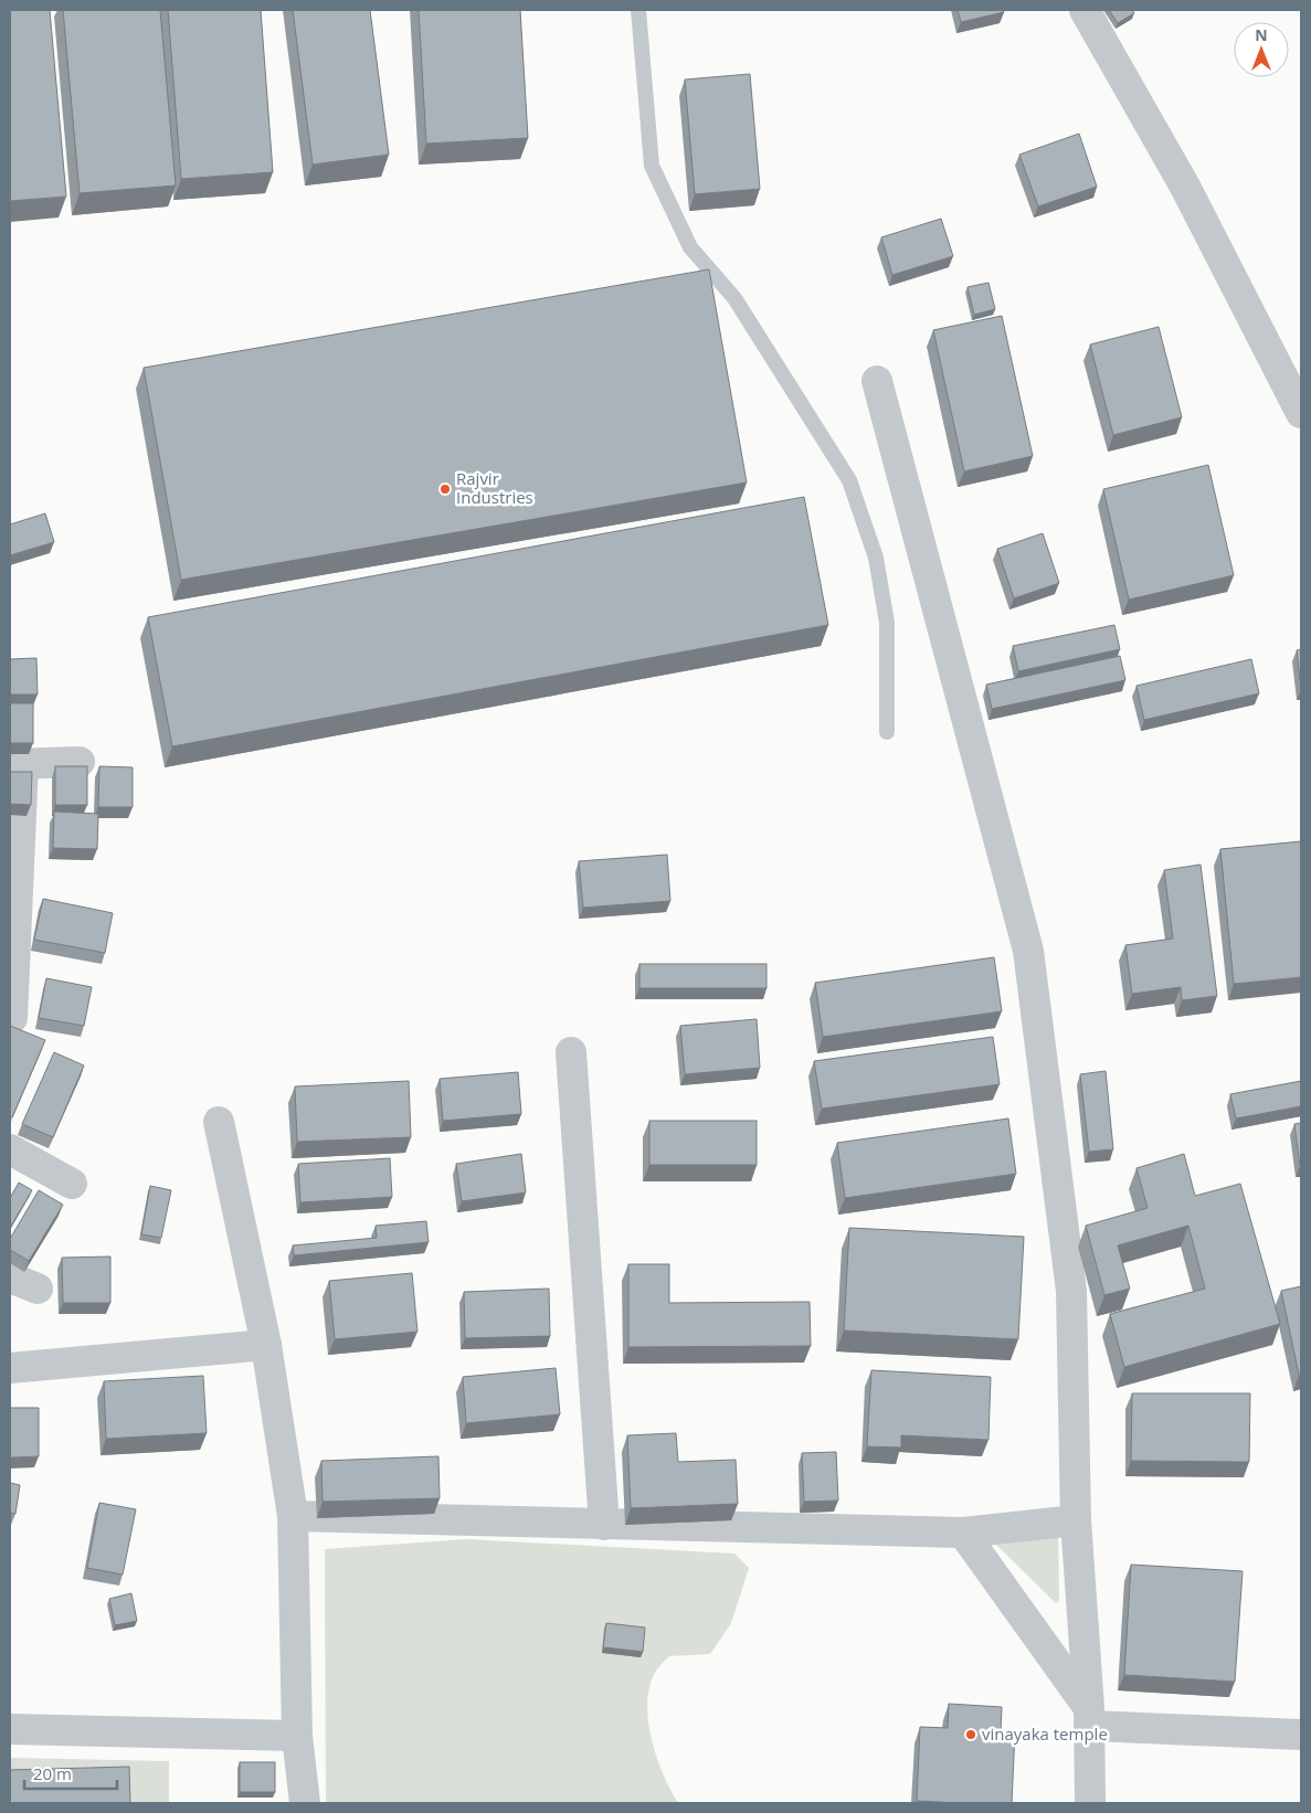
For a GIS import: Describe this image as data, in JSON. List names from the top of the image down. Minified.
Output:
{"places":["Rajvir Industries","vinayaka temple"],"scale_bar":"20 m","north":"top"}
